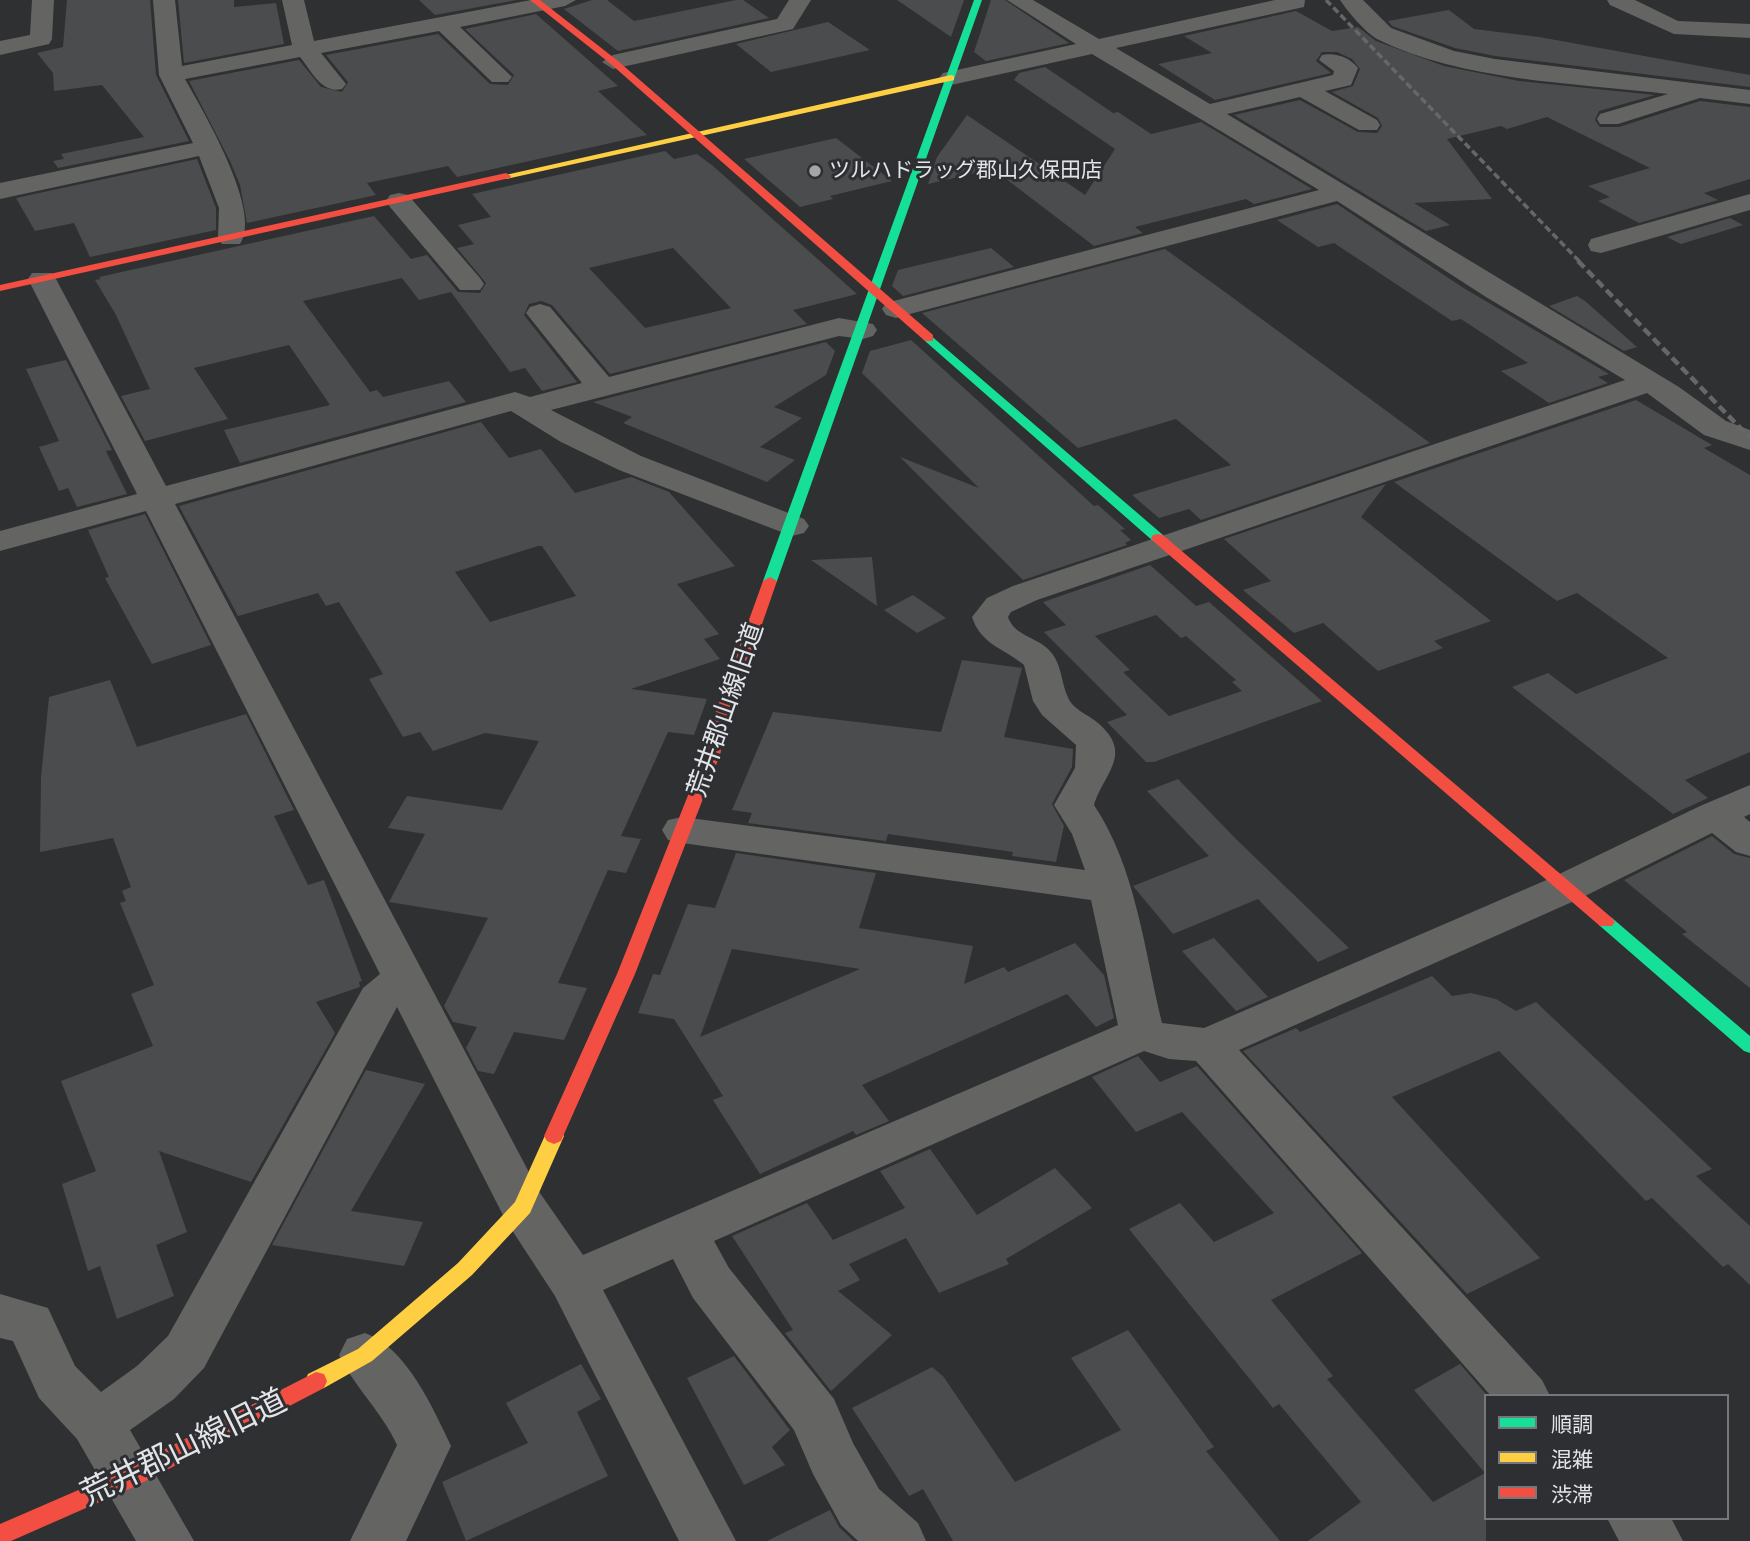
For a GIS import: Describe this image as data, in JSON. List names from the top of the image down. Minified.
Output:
{"streets":{"street":["荒井郡山線旧道"]},"places":["ツルハドラッグ郡山久保田店"],"legend":["順調","混雑","渋滞"]}
